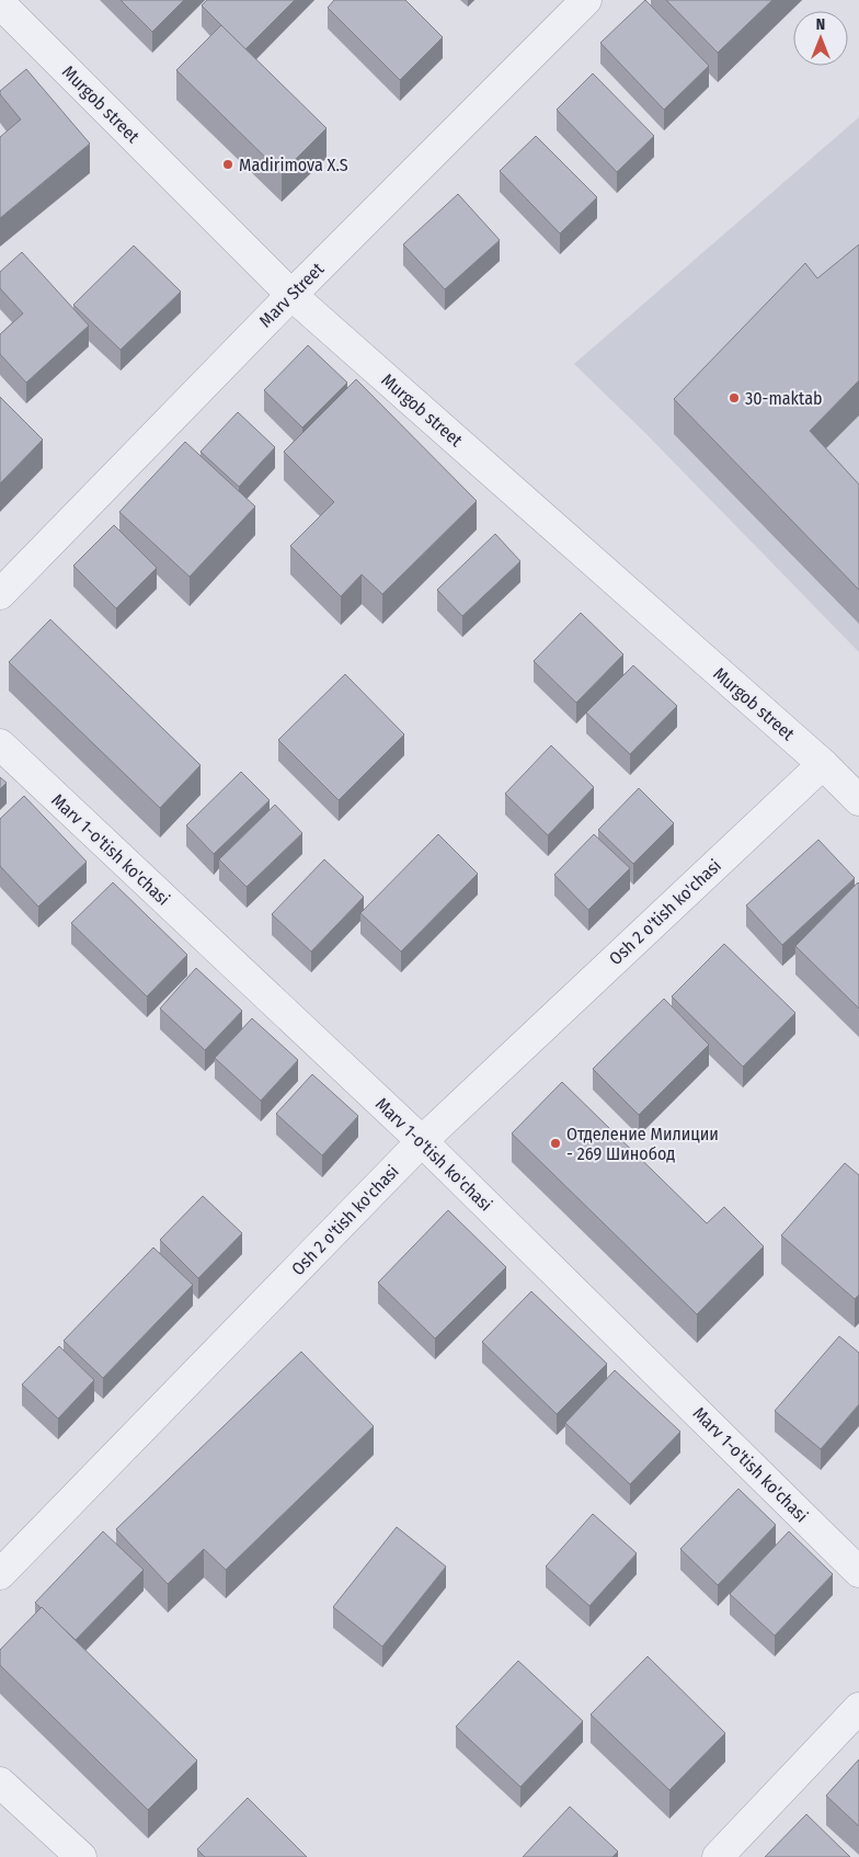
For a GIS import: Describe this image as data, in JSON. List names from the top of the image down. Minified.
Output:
{"streets":{"street":["Murgob street","Marv Street","Marv 1-o'tish ko'chasi","Osh 2 o'tish ko'chasi"]},"crossings":[["Murgob street","Marv Street"],["Murgob street","Osh 2 o'tish ko'chasi"],["Marv 1-o'tish ko'chasi","Osh 2 o'tish ko'chasi"]],"places":["Madirimova X.S","30-maktab","Отделение Милиции - 269 Шинобод"],"north":"top"}
